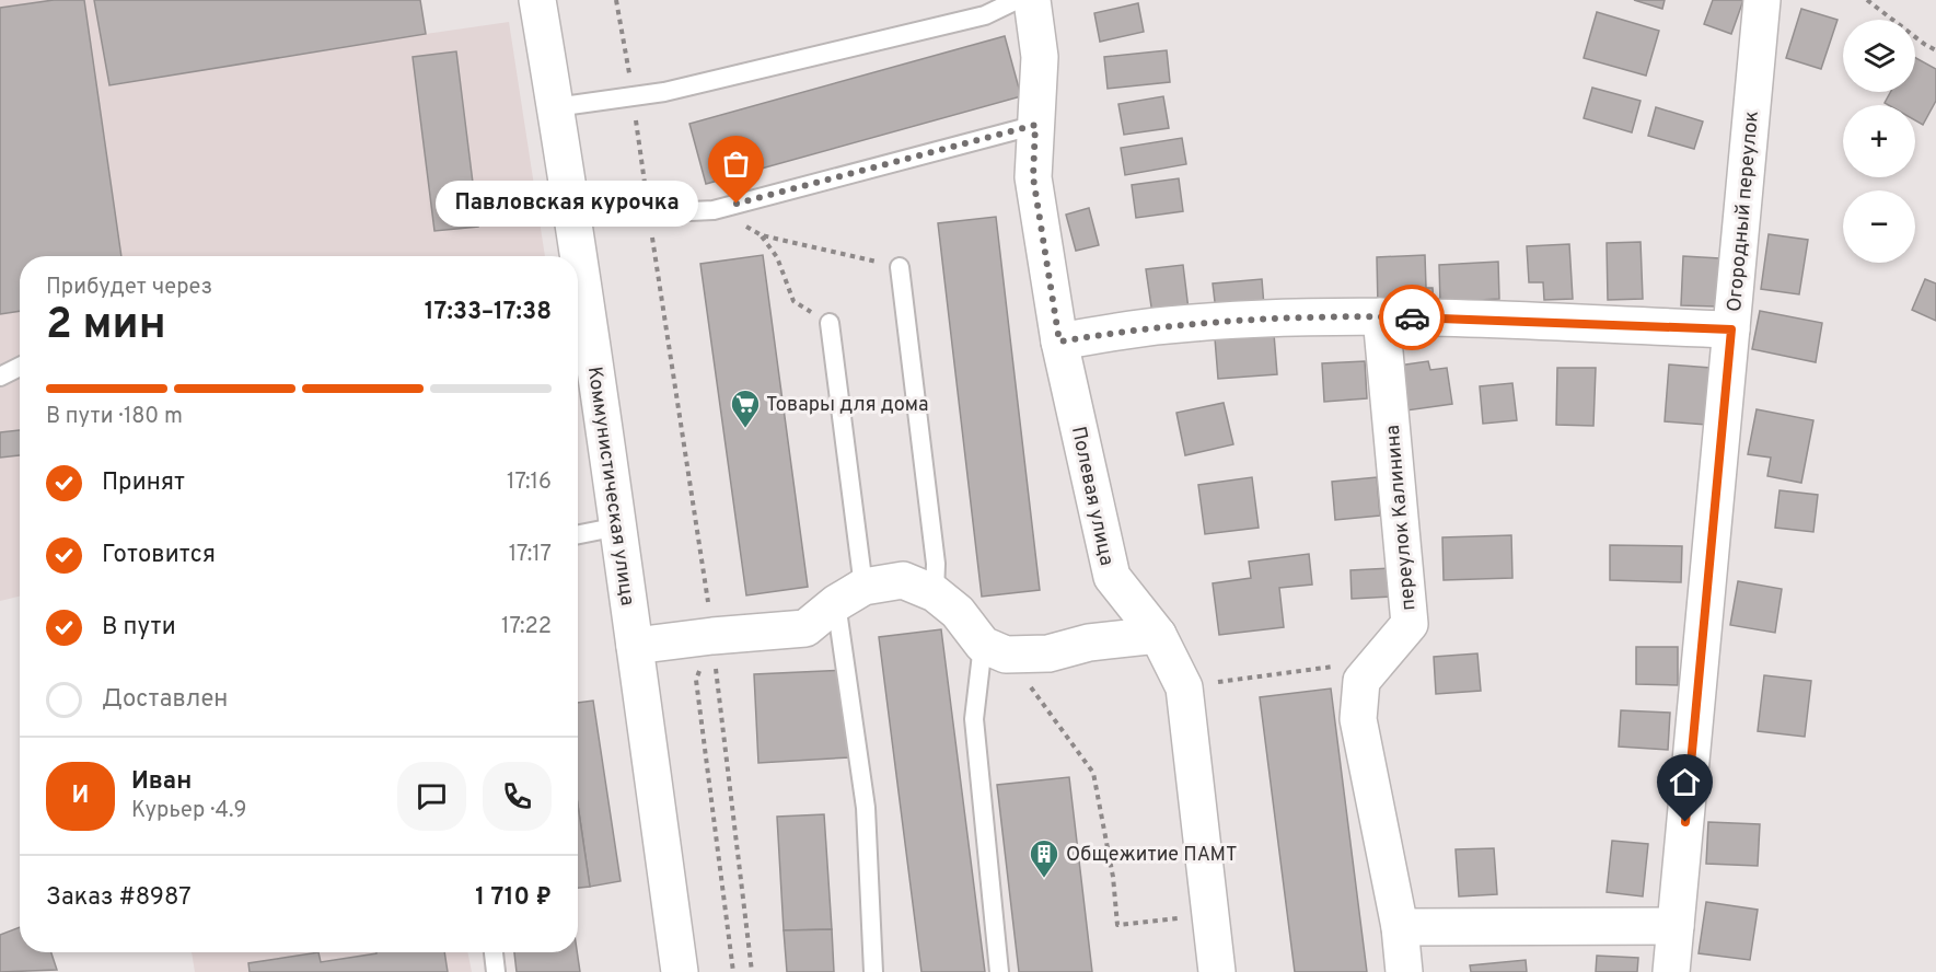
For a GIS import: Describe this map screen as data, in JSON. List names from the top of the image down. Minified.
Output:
{"streets":{"street":["Огородный переулок","Коммунистическая улица","Полевая улица","переулок Калинина"]},"places":{"other":["Павловская курочка"],"supermarket":["Товары для дома"],"building":["Общежитие ПАМТ"]},"page":{"map_buttons":["+","−"],"bubble":"Павловская курочка","heading":["2 мин","Прибудет через","17:33–17:38"],"panel":["Иван","Курьер · 4.9","Заказ #8987","1 710 ₽"],"bar":"В пути · 180 m","list":[["Принят","17:16"],["Готовится","17:17"],["В пути","17:22"],"Доставлен"],"round":"И"}}
